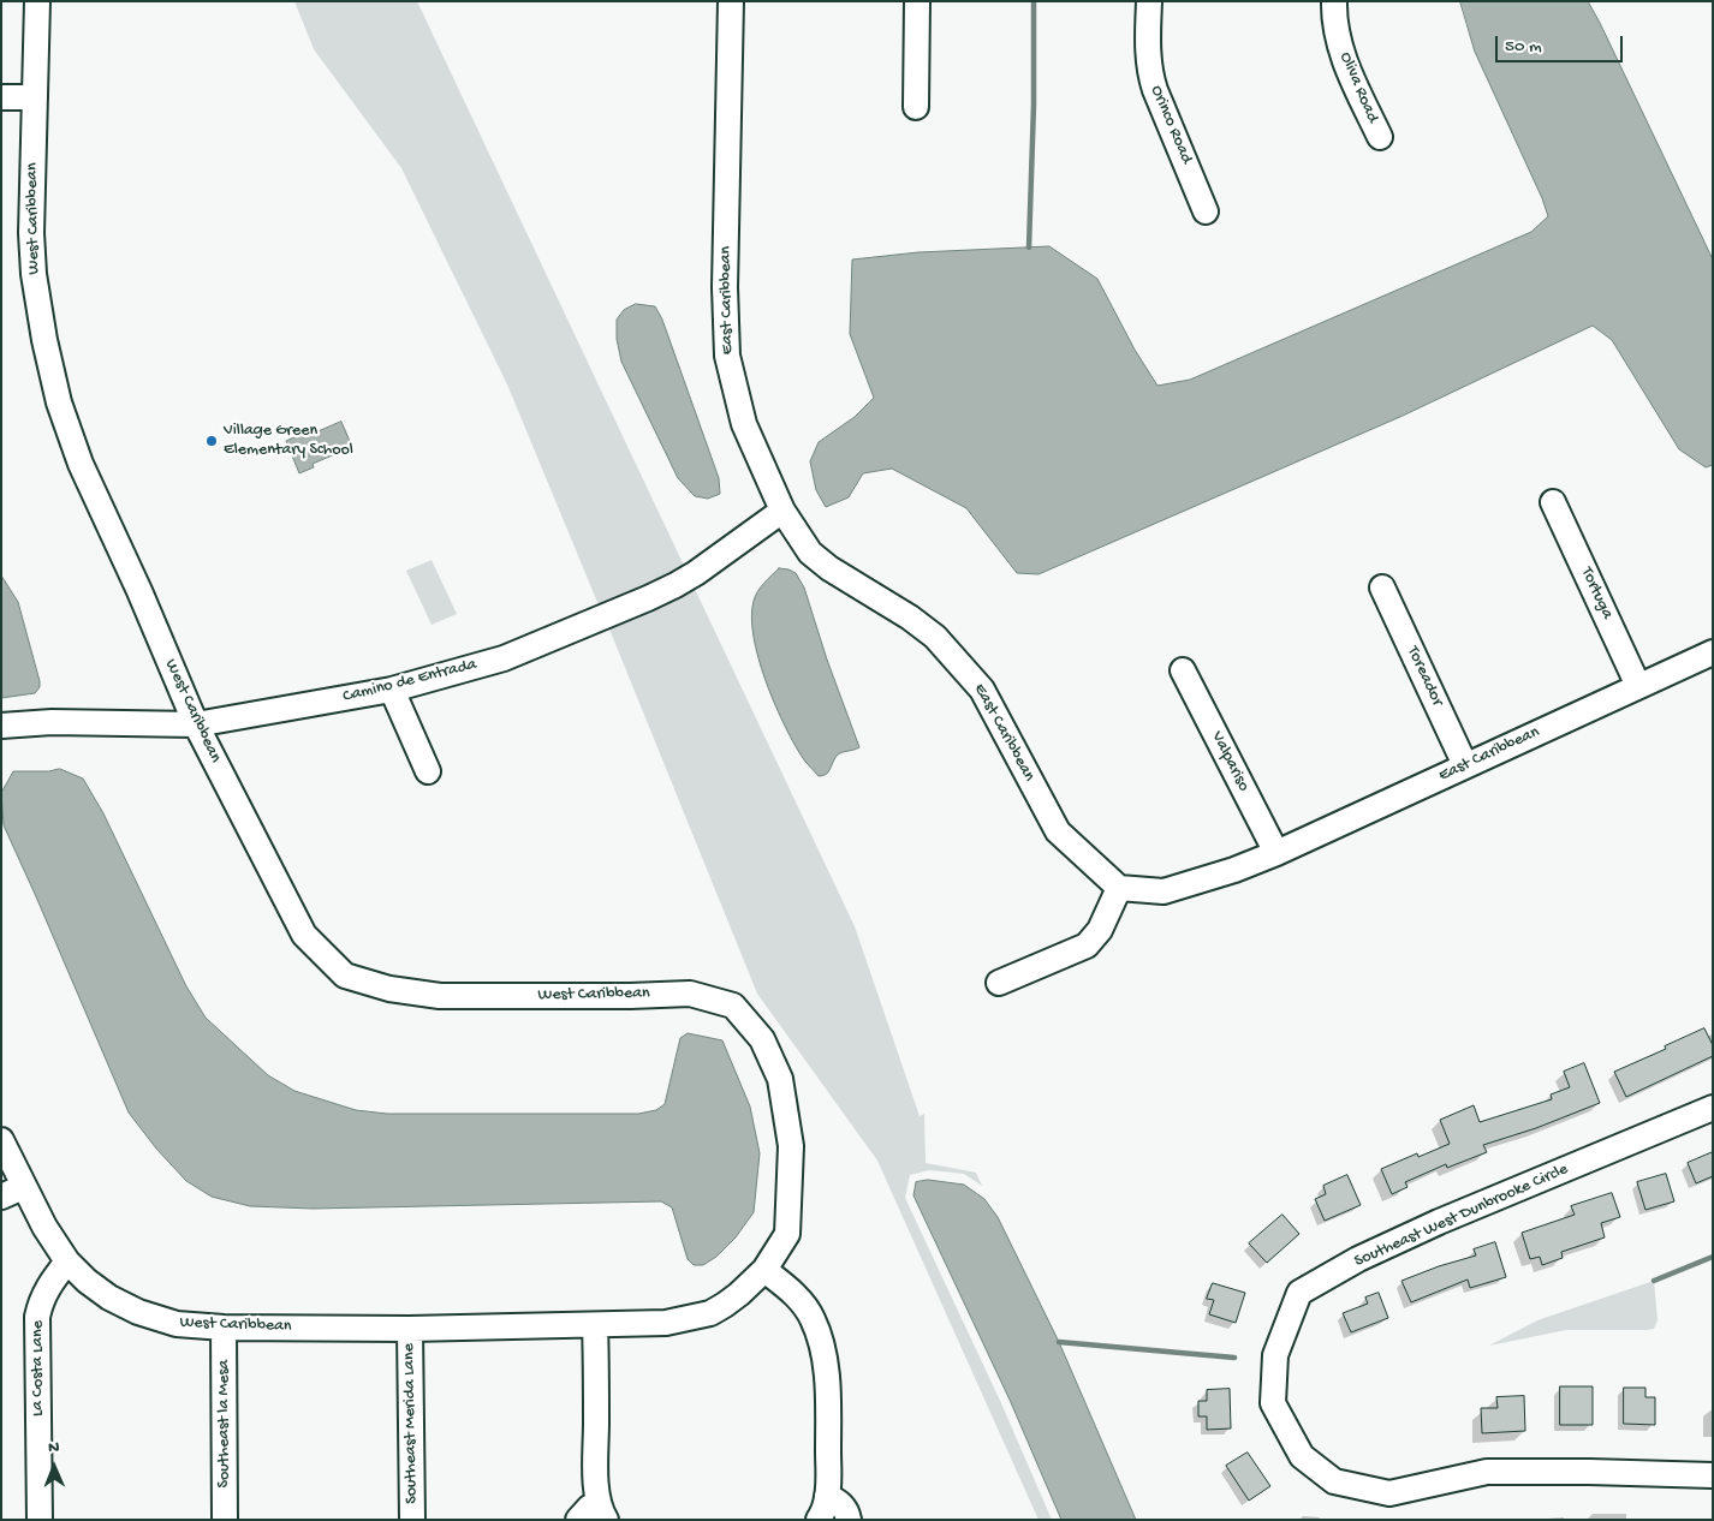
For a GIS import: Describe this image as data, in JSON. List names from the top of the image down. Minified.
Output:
{"streets":{"street":["Oliva Road","Orinco Road","West Caribbean","East Caribbean","Tortuga","Toreador","Camino de Entrada","Valpariso","Southeast West Dunbrooke Circle","La Costa Lane","Southeast la Mesa","Southeast Merida Lane"]},"crossings":[["West Caribbean","Camino de Entrada"],["West Caribbean","La Costa Lane"],["West Caribbean","Southeast la Mesa"],["West Caribbean","Southeast Merida Lane"],["East Caribbean","Tortuga"],["East Caribbean","Toreador"],["East Caribbean","Camino de Entrada"],["East Caribbean","Valpariso"]],"places":["Village Green Elementary School"],"scale_bar":"50 m","north":"top"}
